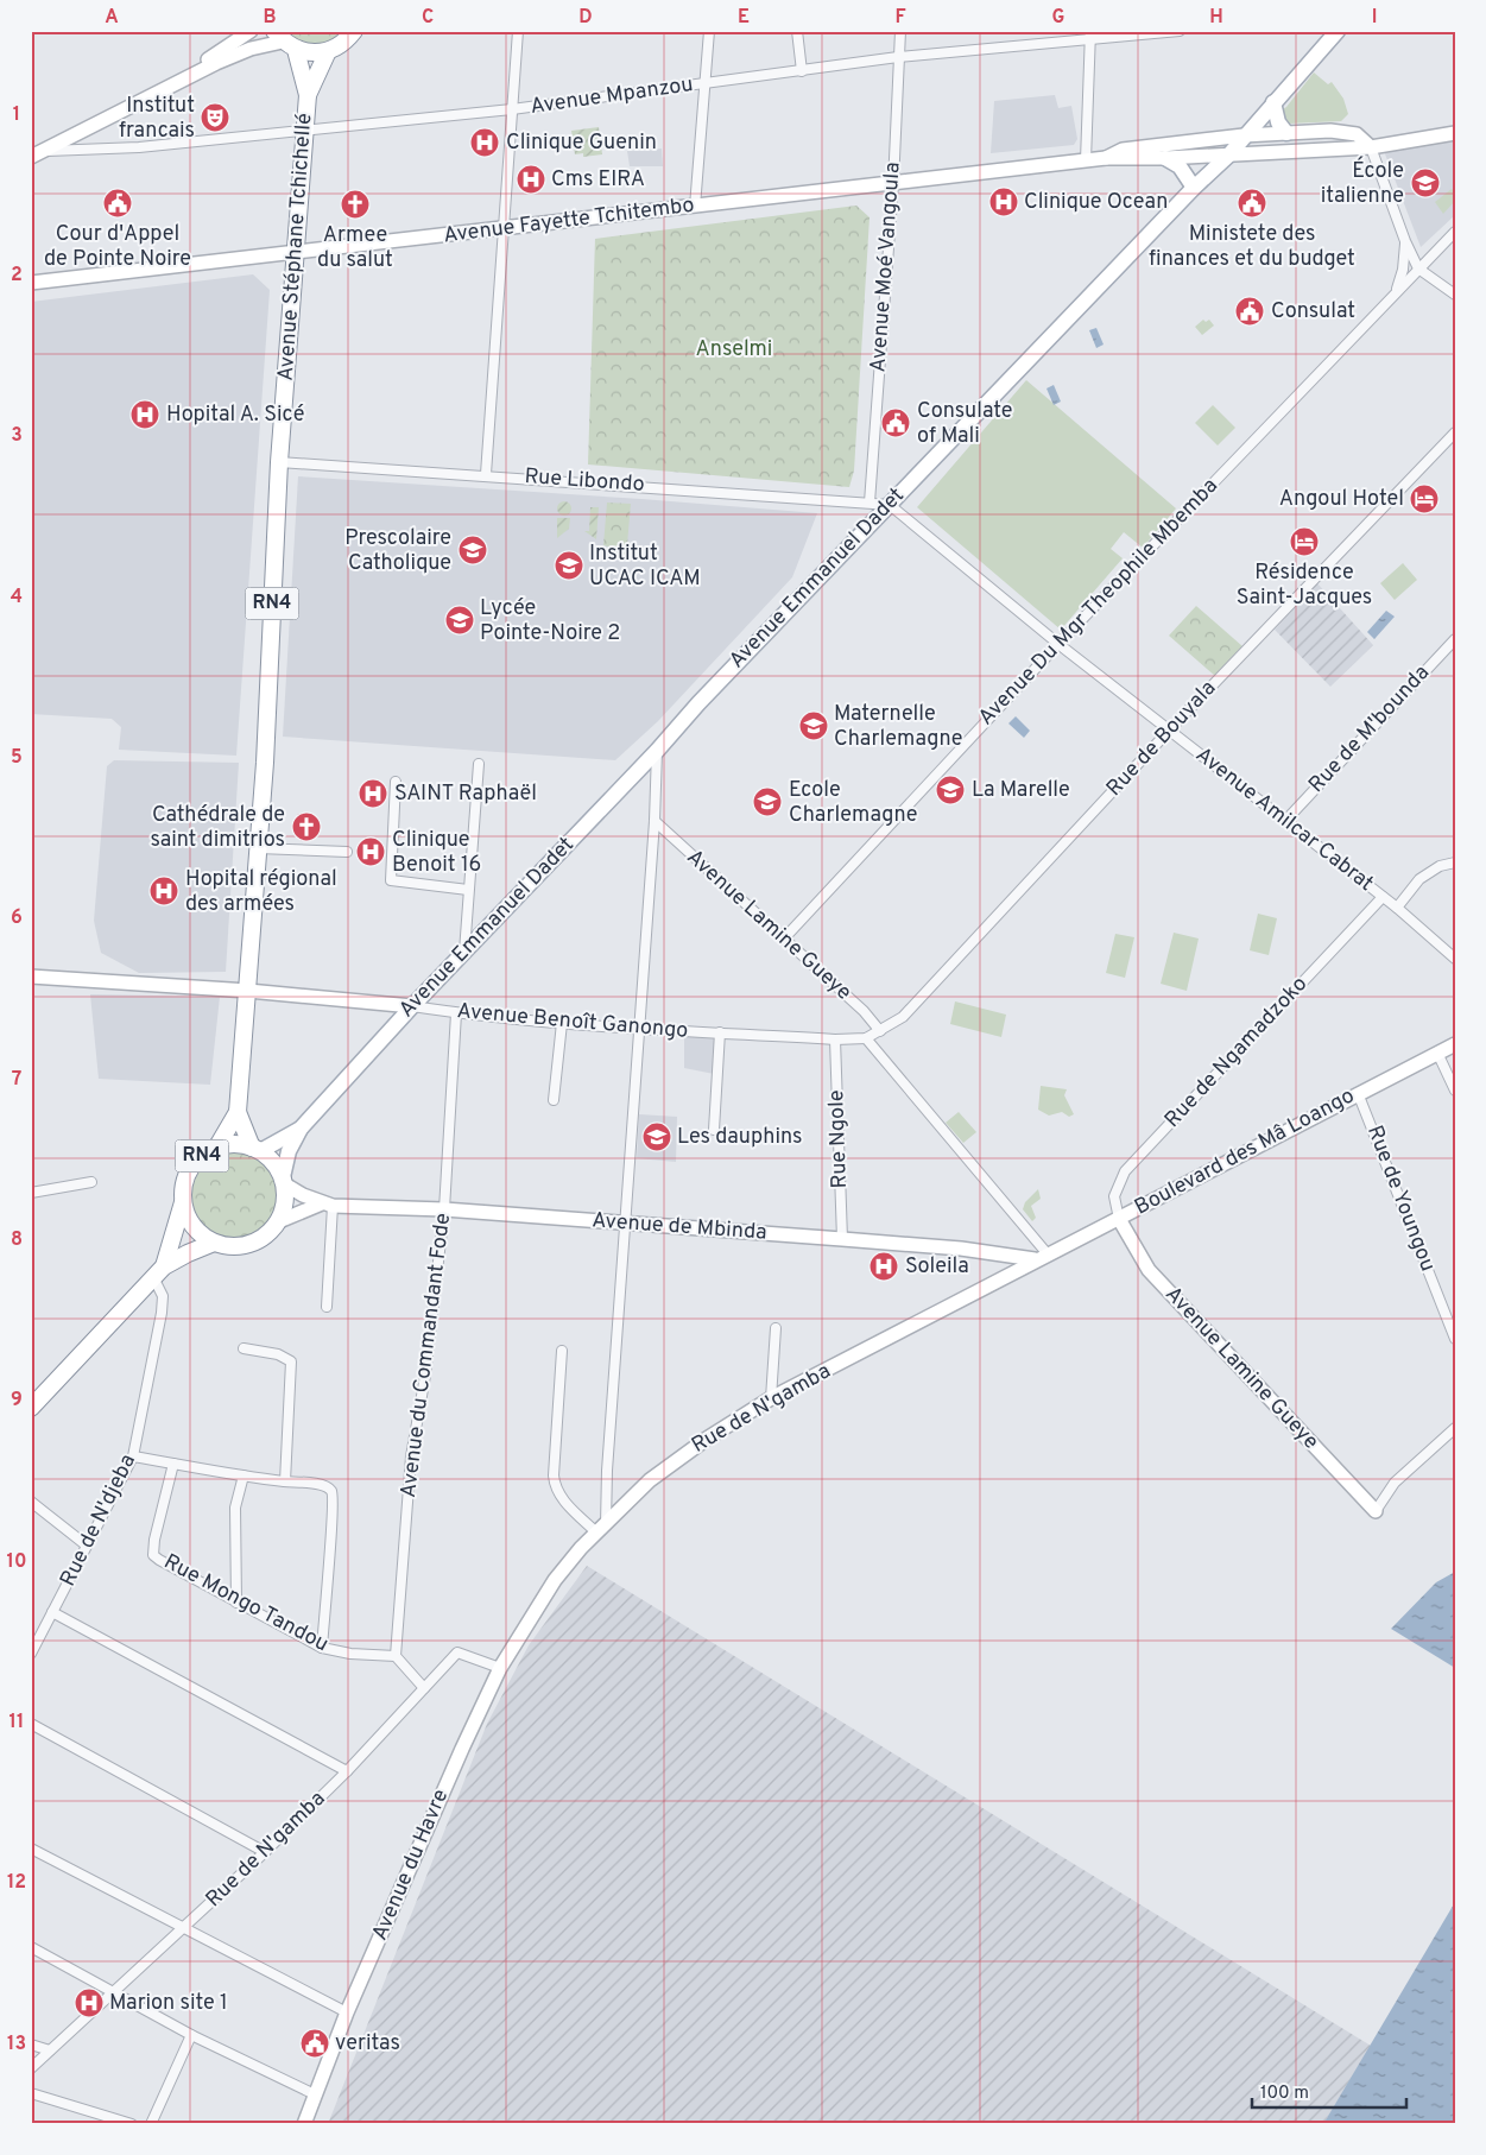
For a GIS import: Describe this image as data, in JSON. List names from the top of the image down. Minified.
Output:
{"streets":{"highway":["Avenue Stéphane Tchichellé","RN4"],"main road":["Avenue Emmanuel Dadet"],"street":["Avenue Mpanzou","Avenue Fayette Tchitembo","Avenue Moé Vangoula","Rue Libondo","Avenue Du Mgr Theophile Mbemba","Rue de M'bounda","Rue de Bouyala","Avenue Amilcar Cabrat","Avenue Lamine Gueye","Avenue Benoît Ganongo","Rue de Ngamadzoko","Rue Ngole","Boulevard des Mâ Loango","Rue de Youngou","Avenue de Mbinda","Avenue du Commandant Fode","Rue de N'gamba","Rue de N'djeba","Rue Mongo Tandou","Avenue du Havre"]},"crossings":[["Avenue Mpanzou","Avenue Stéphane Tchichellé"],["Avenue Mpanzou","Avenue Moé Vangoula"],["Avenue Fayette Tchitembo","Avenue Stéphane Tchichellé"],["Avenue Fayette Tchitembo","Avenue Moé Vangoula"],["Avenue Fayette Tchitembo","Avenue Emmanuel Dadet"],["Avenue Stéphane Tchichellé","Rue Libondo"],["Avenue Stéphane Tchichellé","Avenue Emmanuel Dadet"],["Avenue Stéphane Tchichellé","RN4"],["Avenue Stéphane Tchichellé","Avenue Benoît Ganongo"],["Avenue Stéphane Tchichellé","Avenue de Mbinda"],["Avenue Moé Vangoula","Rue Libondo"],["Rue Libondo","Avenue Emmanuel Dadet"],["Rue Libondo","Avenue Amilcar Cabrat"],["Avenue Emmanuel Dadet","RN4"],["Avenue Emmanuel Dadet","Avenue Amilcar Cabrat"],["Avenue Emmanuel Dadet","Avenue Benoît Ganongo"],["Avenue Emmanuel Dadet","Avenue de Mbinda"],["Avenue Du Mgr Theophile Mbemba","Avenue Amilcar Cabrat"],["Avenue Du Mgr Theophile Mbemba","Avenue Lamine Gueye"],["RN4","Avenue de Mbinda"],["RN4","Rue de N'djeba"],["Rue de M'bounda","Avenue Amilcar Cabrat"],["Rue de Bouyala","Avenue Amilcar Cabrat"],["Rue de Bouyala","Avenue Lamine Gueye"],["Rue de Bouyala","Avenue Benoît Ganongo"],["Avenue Amilcar Cabrat","Rue de Ngamadzoko"],["Avenue Lamine Gueye","Rue de Ngamadzoko"],["Avenue Lamine Gueye","Boulevard des Mâ Loango"],["Avenue Benoît Ganongo","Rue Ngole"],["Avenue Benoît Ganongo","Avenue du Commandant Fode"],["Rue de Ngamadzoko","Boulevard des Mâ Loango"],["Rue Ngole","Avenue de Mbinda"],["Boulevard des Mâ Loango","Rue de Youngou"],["Boulevard des Mâ Loango","Avenue de Mbinda"],["Boulevard des Mâ Loango","Rue de N'gamba"],["Avenue de Mbinda","Avenue du Commandant Fode"],["Avenue de Mbinda","Rue de N'gamba"],["Avenue du Commandant Fode","Rue Mongo Tandou"],["Rue de N'gamba","Avenue du Havre"]],"parks":["Anselmi"],"places":{"theatre":["Institut francais"],"hospital":["Clinique Guenin","Cms EIRA","Clinique Ocean","Hopital A. Sicé","SAINT Raphaël","Clinique Benoit 16","Hopital régional des armées","Soleila","Marion site 1"],"school or university":["École italienne","Prescolaire Catholique","Institut UCAC ICAM","Lycée Pointe-Noire 2","Maternelle Charlemagne","La Marelle","Ecole Charlemagne","Les dauphins"],"public building":["Cour d'Appel de Pointe Noire","Ministete des finances et du budget","Consulat","Consulate of Mali","veritas"],"church":["Armee du salut","Cathédrale de saint dimitrios"],"hotel":["Angoul Hotel","Résidence Saint-Jacques"]},"scale_bar":"100 m","grid":{"columns":["A","B","C","D","E","F","G","H","I"],"rows":["1","2","3","4","5","6","7","8","9","10","11","12","13"]}}
